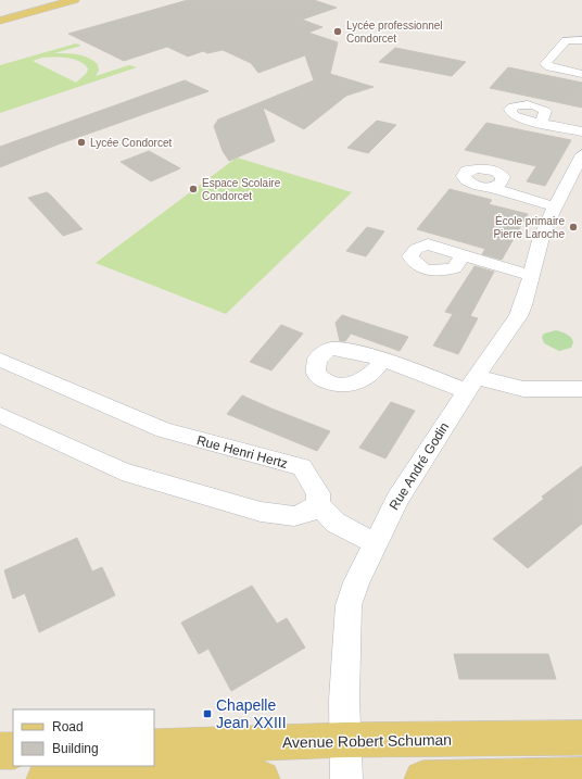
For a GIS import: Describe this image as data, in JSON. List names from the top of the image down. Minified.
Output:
{"streets":{"main road":["Avenue Robert Schuman"],"street":["Rue Henri Hertz","Rue André Godin"]},"crossings":[["Rue André Godin","Avenue Robert Schuman"]],"places":{"other":["Lycée professionnel Condorcet","Lycée Condorcet","Espace Scolaire Condorcet","École primaire Pierre Laroche"],"transit":["Chapelle Jean XXIII"]},"legend":["Road","Building"]}
